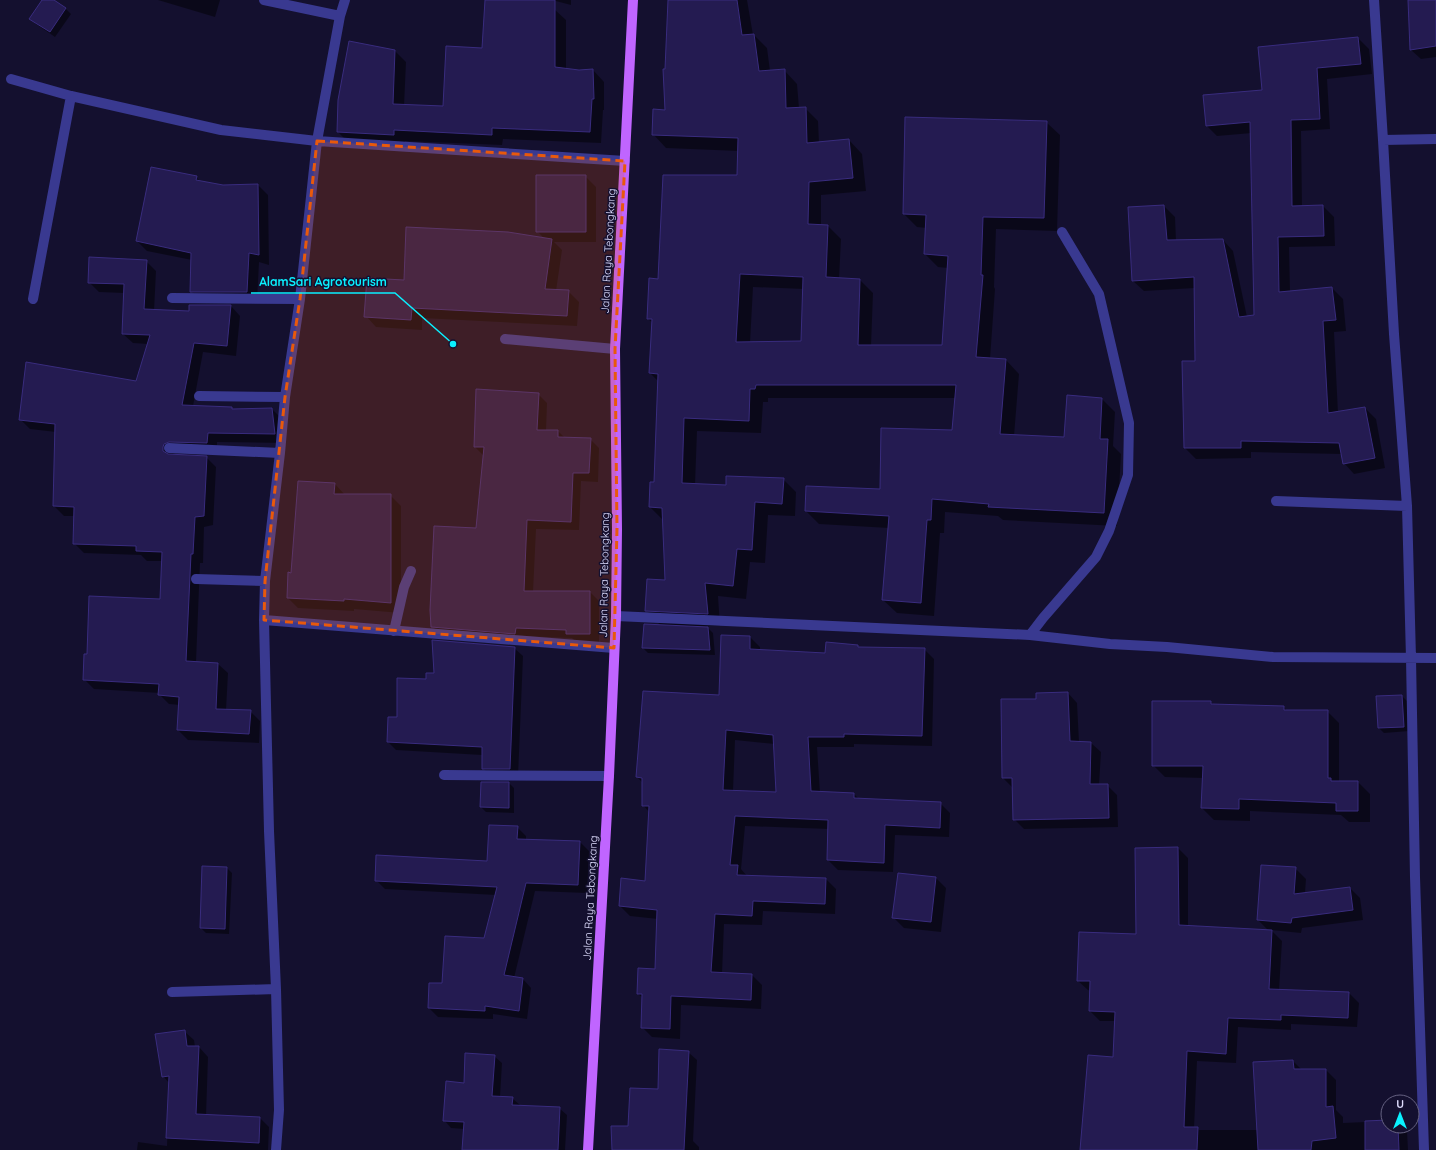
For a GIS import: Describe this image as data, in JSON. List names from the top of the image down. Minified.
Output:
{"streets":{"main road":["Jalan Raya Tebongkang"]},"places":["AlamSari Agrotourism"],"north":"top"}
